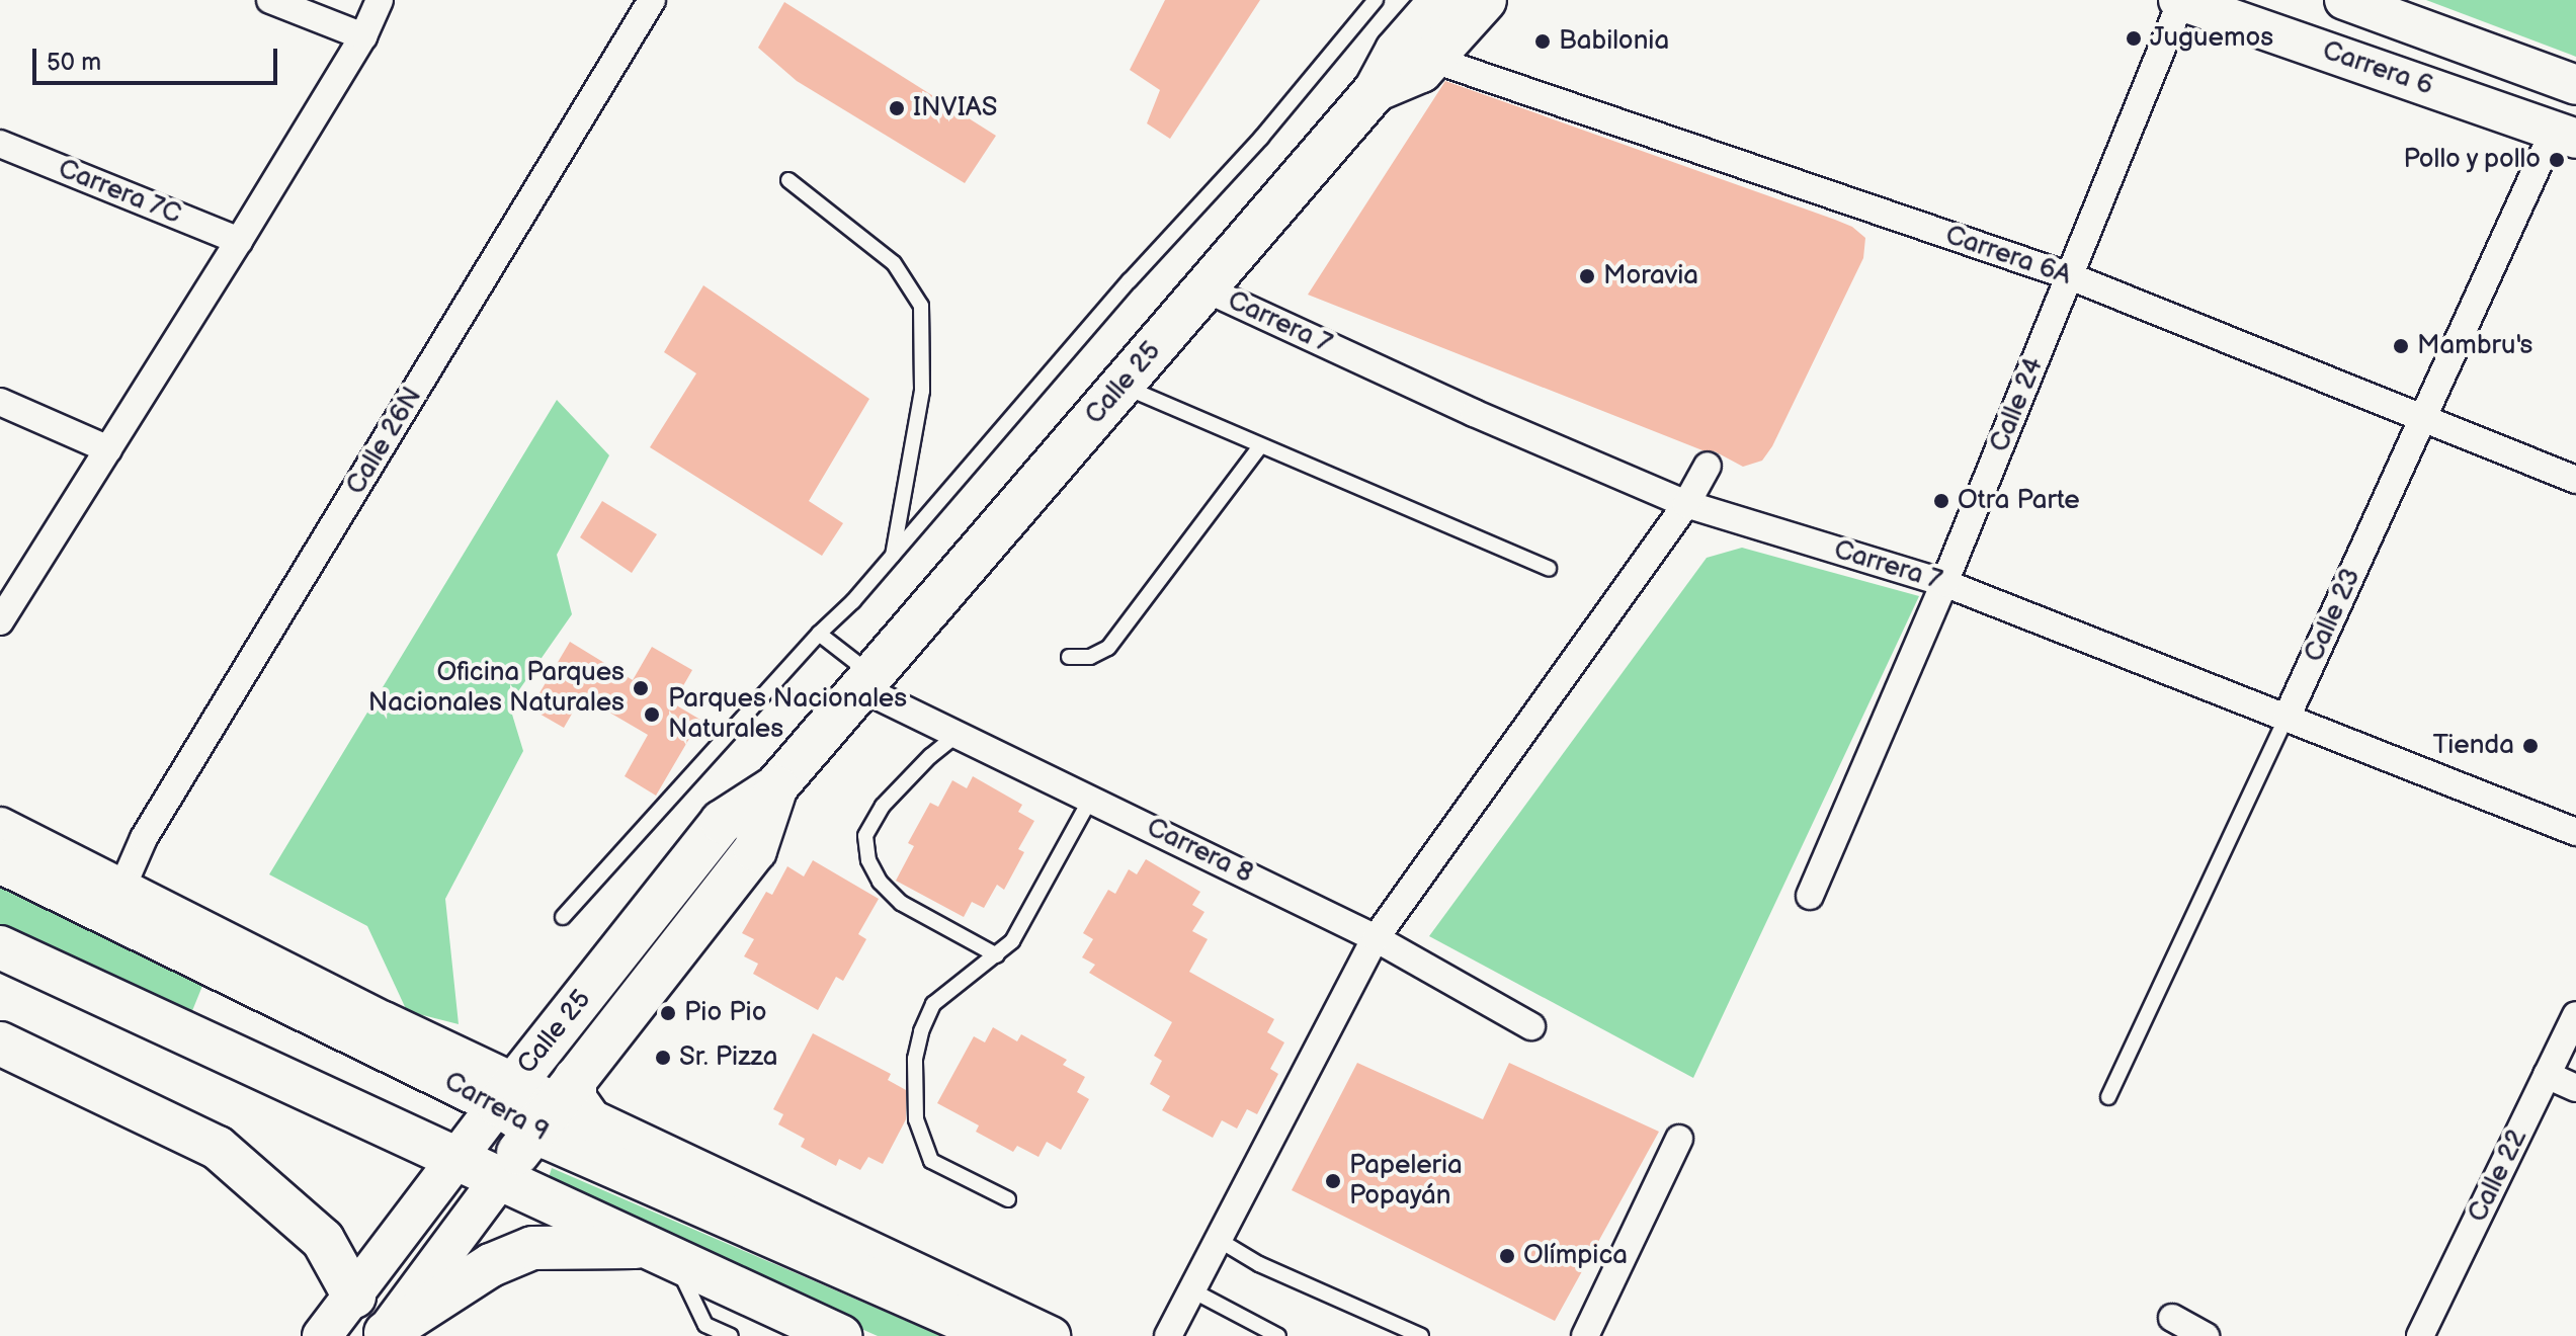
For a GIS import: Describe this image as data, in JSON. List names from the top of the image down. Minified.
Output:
{"streets":{"main road":["Carrera 6","Calle 25","Carrera 9"],"street":["Carrera 7C","Carrera 6A","Carrera 7","Calle 24","Calle 26N","Calle 23","Carrera 8","Calle 22"]},"crossings":[["Carrera 6","Calle 24"],["Carrera 6","Calle 23"],["Carrera 6A","Calle 25"],["Carrera 6A","Calle 24"],["Carrera 6A","Calle 23"],["Carrera 7","Calle 25"],["Carrera 7","Calle 24"],["Carrera 7","Calle 23"],["Calle 25","Carrera 8"],["Calle 25","Carrera 9"]],"places":["Juguemos","Babilonia","INVIAS","Pollo y pollo","Moravia","Mambru's","Otra Parte","Oficina Parques Nacionales Naturales","Parques Nacionales Naturales","Tienda","Pio Pio","Sr. Pizza","Papeleria Popayán","Olímpica"],"scale_bar":"50 m"}
